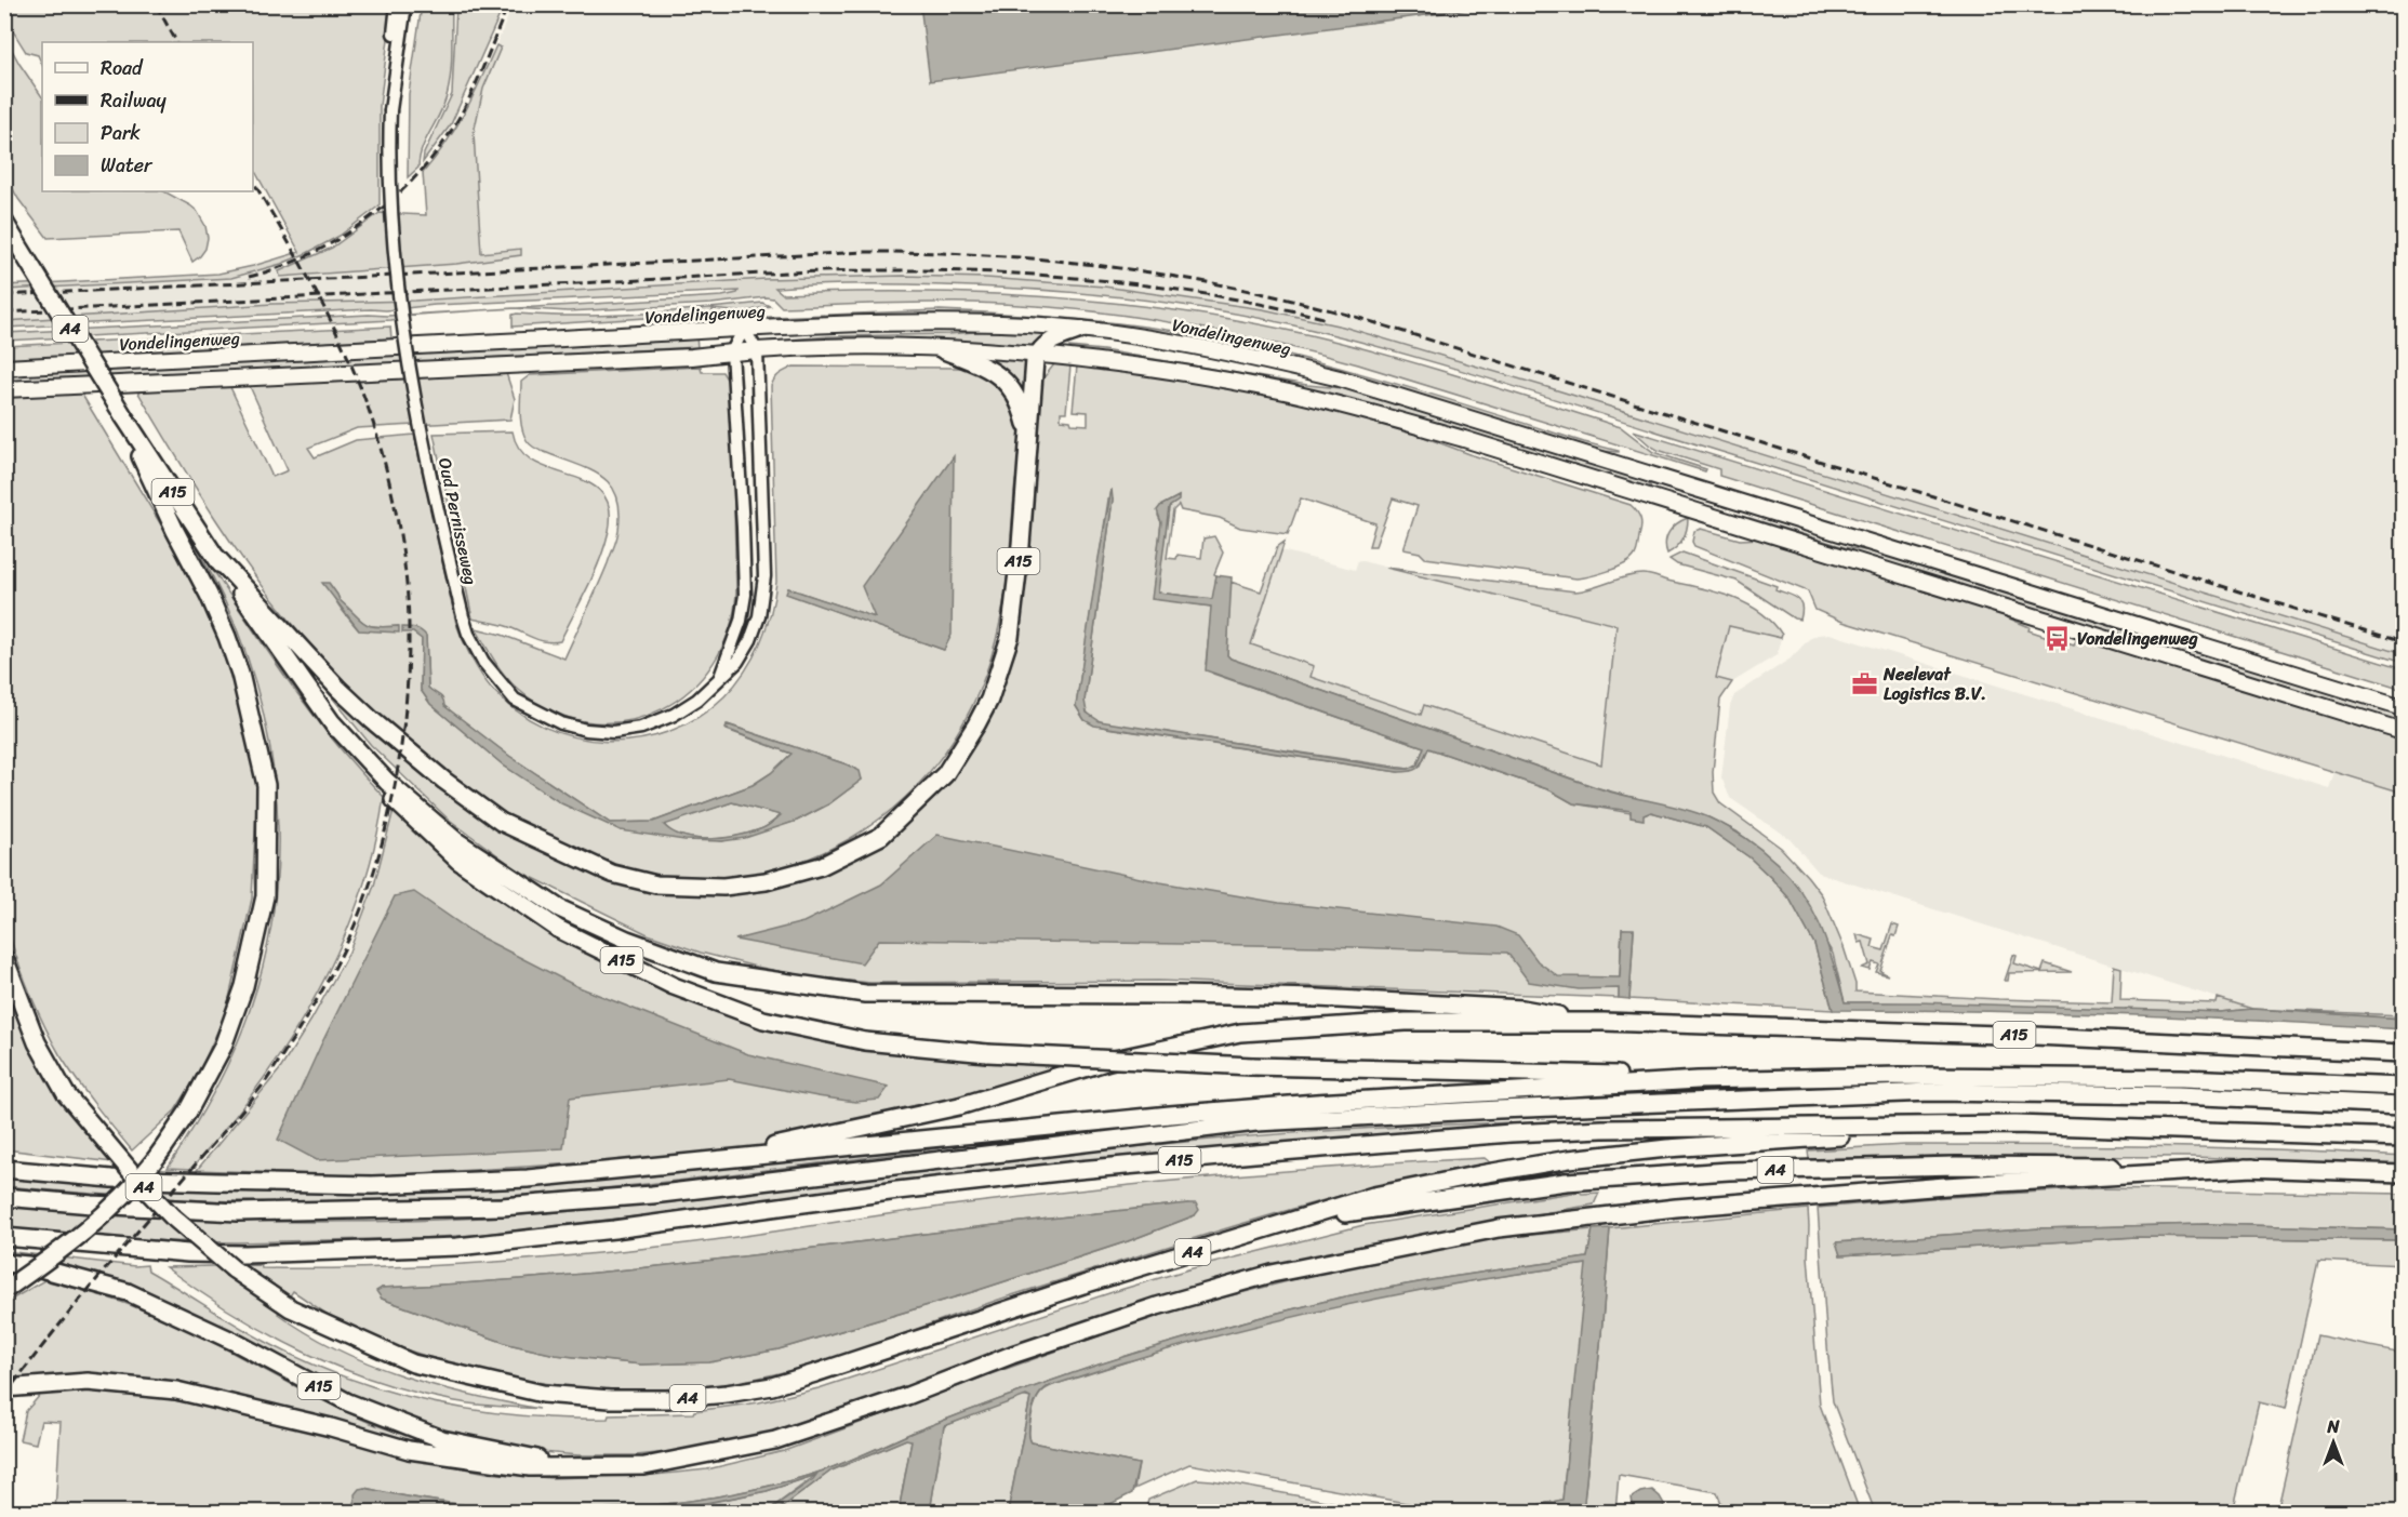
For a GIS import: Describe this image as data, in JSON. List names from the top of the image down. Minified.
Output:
{"streets":{"highway":["A4","A15"],"main road":["Vondelingenweg"],"street":["Oud Pernisseweg"]},"crossings":[["Vondelingenweg","Oud Pernisseweg"],["A4","A15"]],"places":{"bus stop":["Vondelingenweg"],"office":["Neelevat Logistics B.V."]},"legend":["Road","Railway","Park","Water"],"north":"top"}
